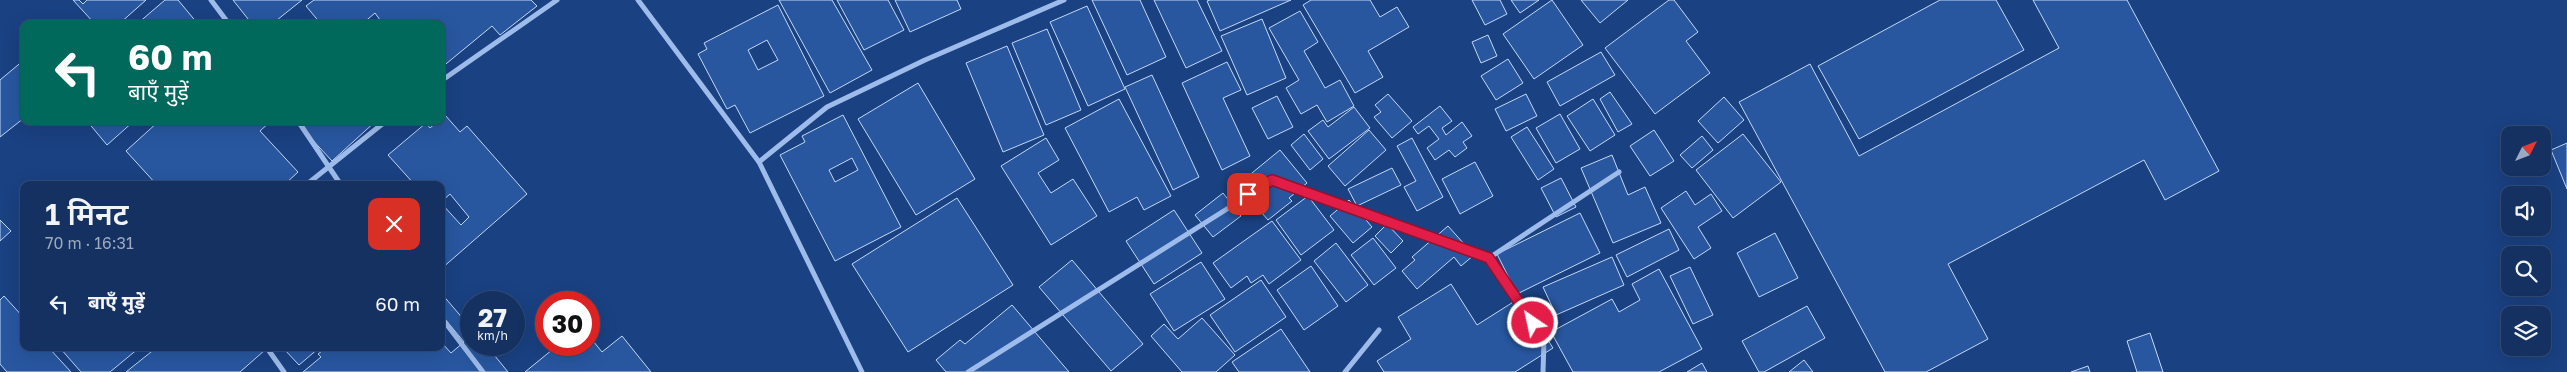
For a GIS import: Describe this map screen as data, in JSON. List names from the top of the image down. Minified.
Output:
{"north":"top right","page":{"turn":["60 m","बाएँ मुड़ें"],"heading":["1 मिनट","70 m · 16:31"],"list":[{"name":"बाएँ मुड़ें","value":"60 m"}],"speed":"27 km/h","limit":"30"}}
